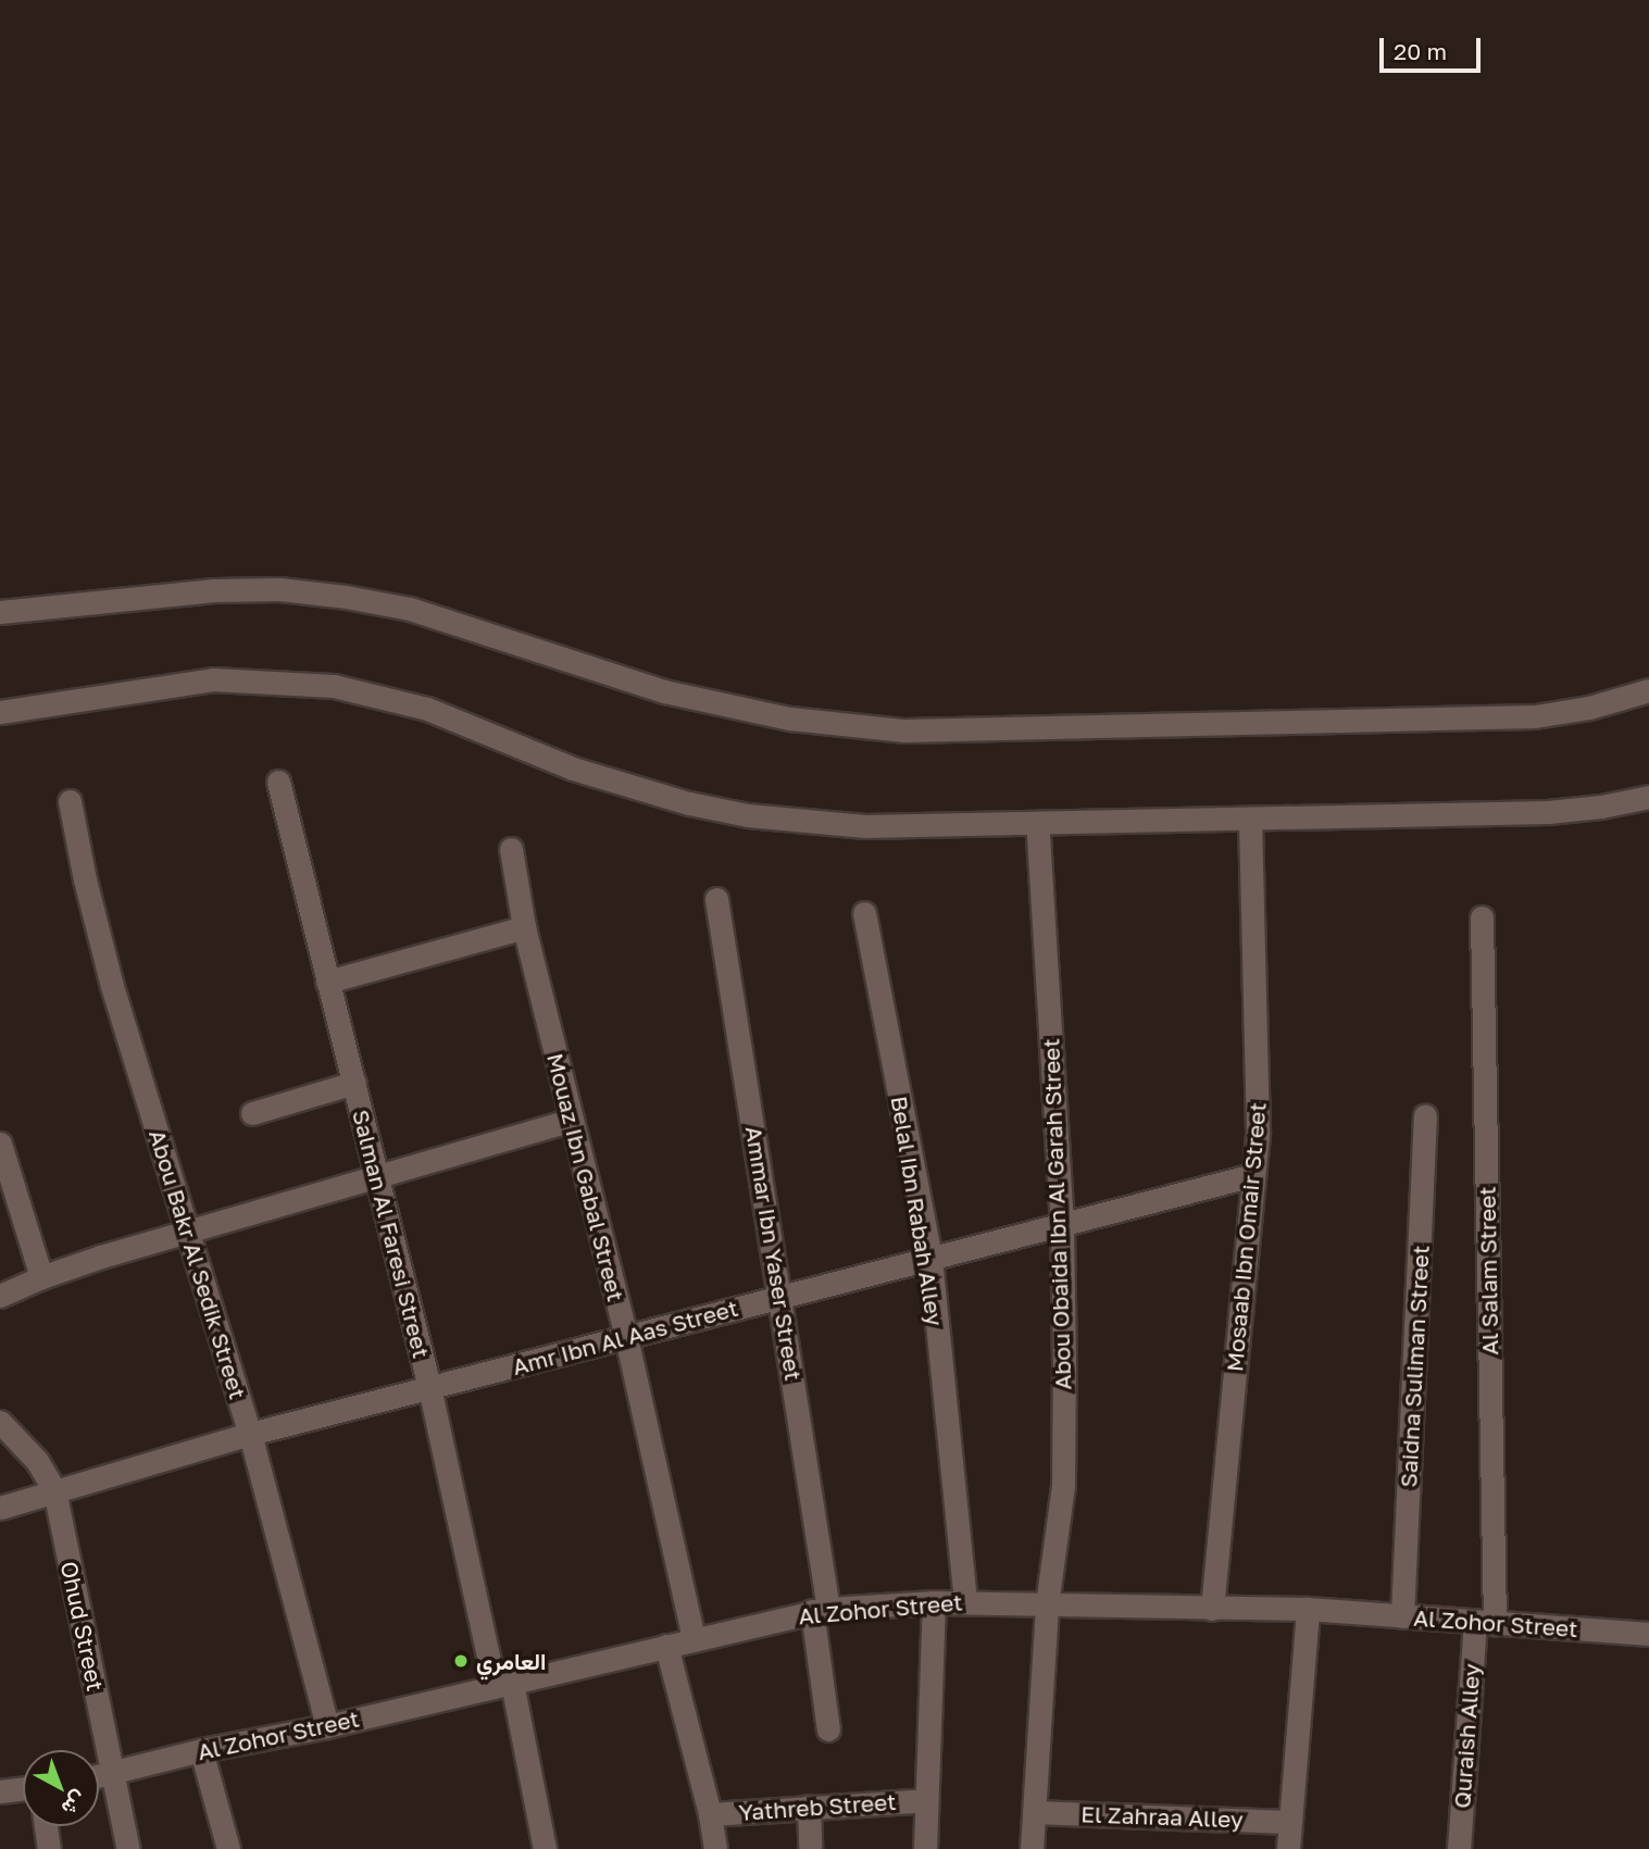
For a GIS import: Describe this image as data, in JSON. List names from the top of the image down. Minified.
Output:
{"streets":{"street":["Mouaz Ibn Gabal Street","Belal Ibn Rabah Alley","Abou Obaida Ibn Al Garah Street","Salman Al Faresi Street","Mosaab Ibn Omair Street","Ammar Ibn Yaser Street","Abou Bakr Al Sedik Street","Al Salam Street","Amr Ibn Al Aas Street","Saidna Suliman Street","Al Zohor Street","Ohud Street","Quraish Alley","Yathreb Street","El Zahraa Alley"]},"crossings":[["Mouaz Ibn Gabal Street","Amr Ibn Al Aas Street"],["Mouaz Ibn Gabal Street","Al Zohor Street"],["Belal Ibn Rabah Alley","Amr Ibn Al Aas Street"],["Belal Ibn Rabah Alley","Al Zohor Street"],["Abou Obaida Ibn Al Garah Street","Amr Ibn Al Aas Street"],["Abou Obaida Ibn Al Garah Street","Al Zohor Street"],["Abou Obaida Ibn Al Garah Street","El Zahraa Alley"],["Salman Al Faresi Street","Amr Ibn Al Aas Street"],["Salman Al Faresi Street","Al Zohor Street"],["Mosaab Ibn Omair Street","Amr Ibn Al Aas Street"],["Mosaab Ibn Omair Street","Al Zohor Street"],["Ammar Ibn Yaser Street","Amr Ibn Al Aas Street"],["Ammar Ibn Yaser Street","Al Zohor Street"],["Abou Bakr Al Sedik Street","Amr Ibn Al Aas Street"],["Abou Bakr Al Sedik Street","Al Zohor Street"],["Al Salam Street","Al Zohor Street"],["Al Salam Street","Quraish Alley"],["Amr Ibn Al Aas Street","Ohud Street"],["Saidna Suliman Street","Al Zohor Street"],["Al Zohor Street","Ohud Street"],["Al Zohor Street","Quraish Alley"]],"places":["العامري"],"scale_bar":"20 m","north":"bottom right"}
